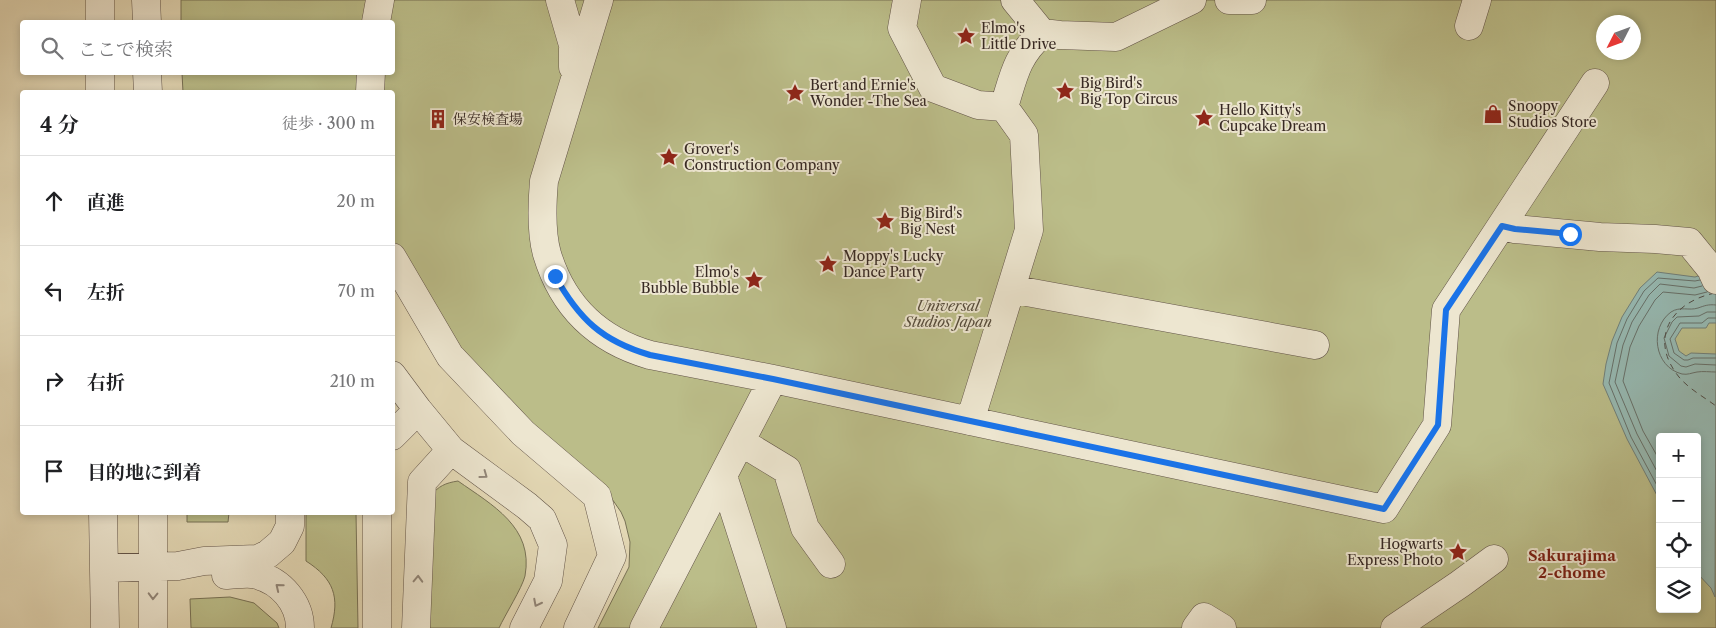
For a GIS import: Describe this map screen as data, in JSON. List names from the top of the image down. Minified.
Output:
{"districts":["Sakurajima 2-chome"],"parks":["Universal Studios Japan"],"places":{"place":["Elmo's Little Drive","Big Bird's Big Top Circus","Bert and Ernie's Wonder -The Sea","Hello Kitty's Cupcake Dream","Grover's Construction Company","Big Bird's Big Nest","Moppy's Lucky Dance Party","Elmo's Bubble Bubble","Hogwarts Express Photo"],"shop":["Snoopy Studios Store"],"building":["保安検査場"]},"north":"bottom left","page":{"search":"ここで検索","heading":["4 分","徒歩 · 300 m"],"list":[["直進","20 m"],["左折","70 m"],["右折","210 m"],"目的地に到着"],"map_buttons":["+","−"]}}
